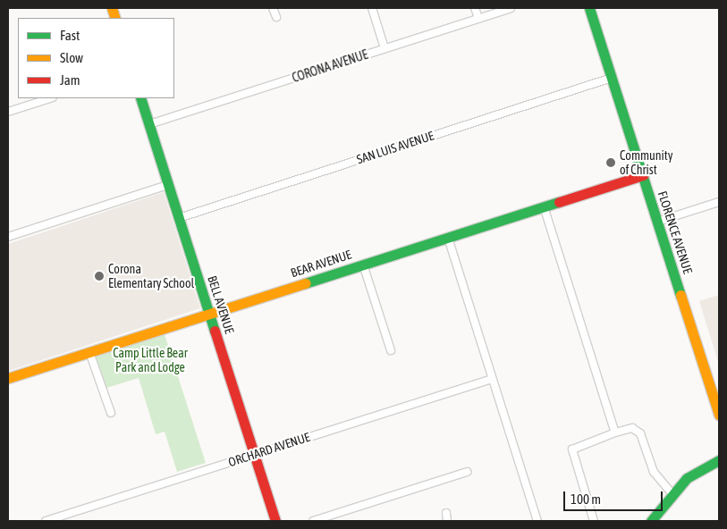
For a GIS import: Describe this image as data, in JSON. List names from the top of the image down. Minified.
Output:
{"streets":{"street":["CORONA AVENUE","SAN LUIS AVENUE","FLORENCE AVENUE","BEAR AVENUE","BELL AVENUE","ORCHARD AVENUE"]},"crossings":[["CORONA AVENUE","BELL AVENUE"],["SAN LUIS AVENUE","FLORENCE AVENUE"],["SAN LUIS AVENUE","BELL AVENUE"],["FLORENCE AVENUE","BEAR AVENUE"],["BEAR AVENUE","BELL AVENUE"],["BELL AVENUE","ORCHARD AVENUE"]],"parks":["Camp Little Bear Park and Lodge"],"places":["Community of Christ","Corona Elementary School"],"legend":["Fast","Slow","Jam"],"scale_bar":"100 m"}
